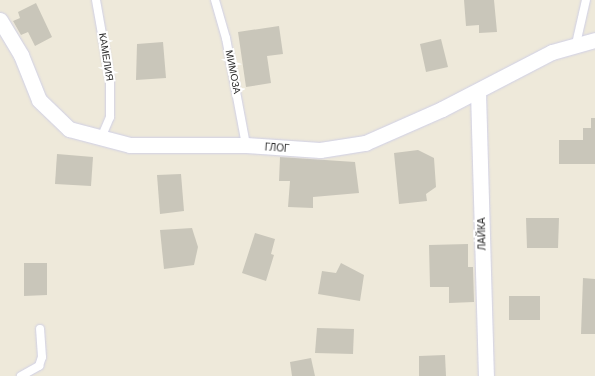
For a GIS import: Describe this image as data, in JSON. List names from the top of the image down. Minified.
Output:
{"streets":{"street":["ГЛОГ","ЛАЙКА"],"lane":["КАМЕЛИЯ","МИМОЗА"]},"crossings":[["КАМЕЛИЯ","ГЛОГ"],["МИМОЗА","ГЛОГ"],["ГЛОГ","ЛАЙКА"]]}
